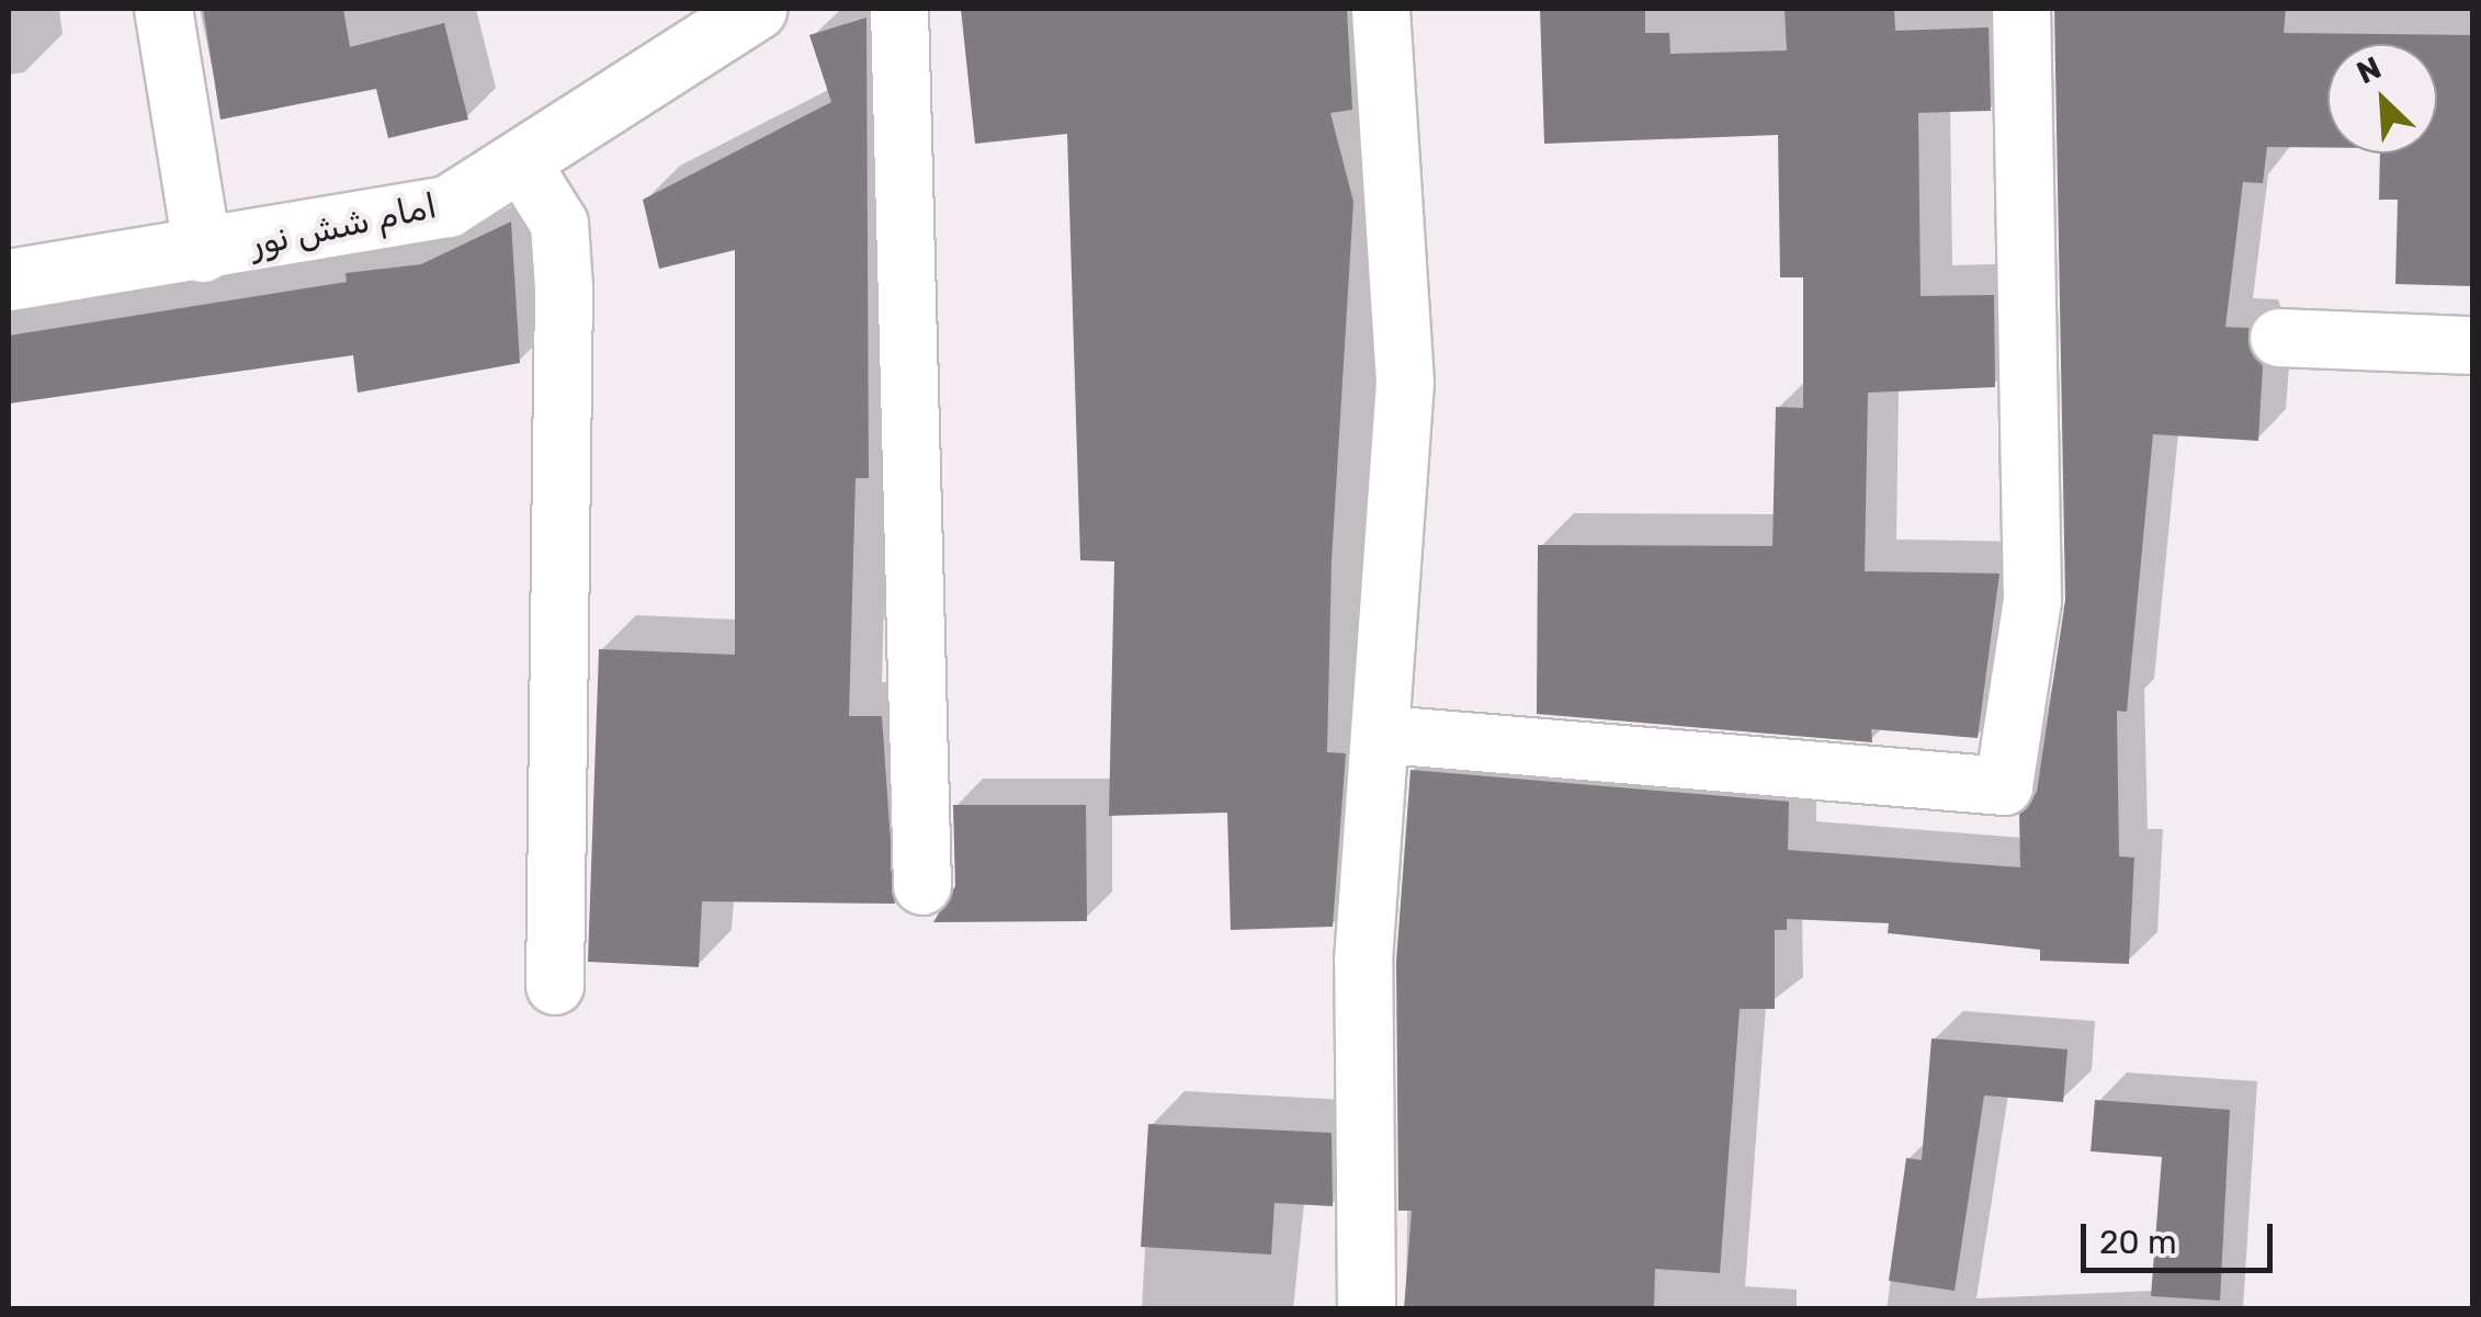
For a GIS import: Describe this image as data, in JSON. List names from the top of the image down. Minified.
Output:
{"streets":{"street":["امام شش نور"]},"scale_bar":"20 m","north":"top left"}
